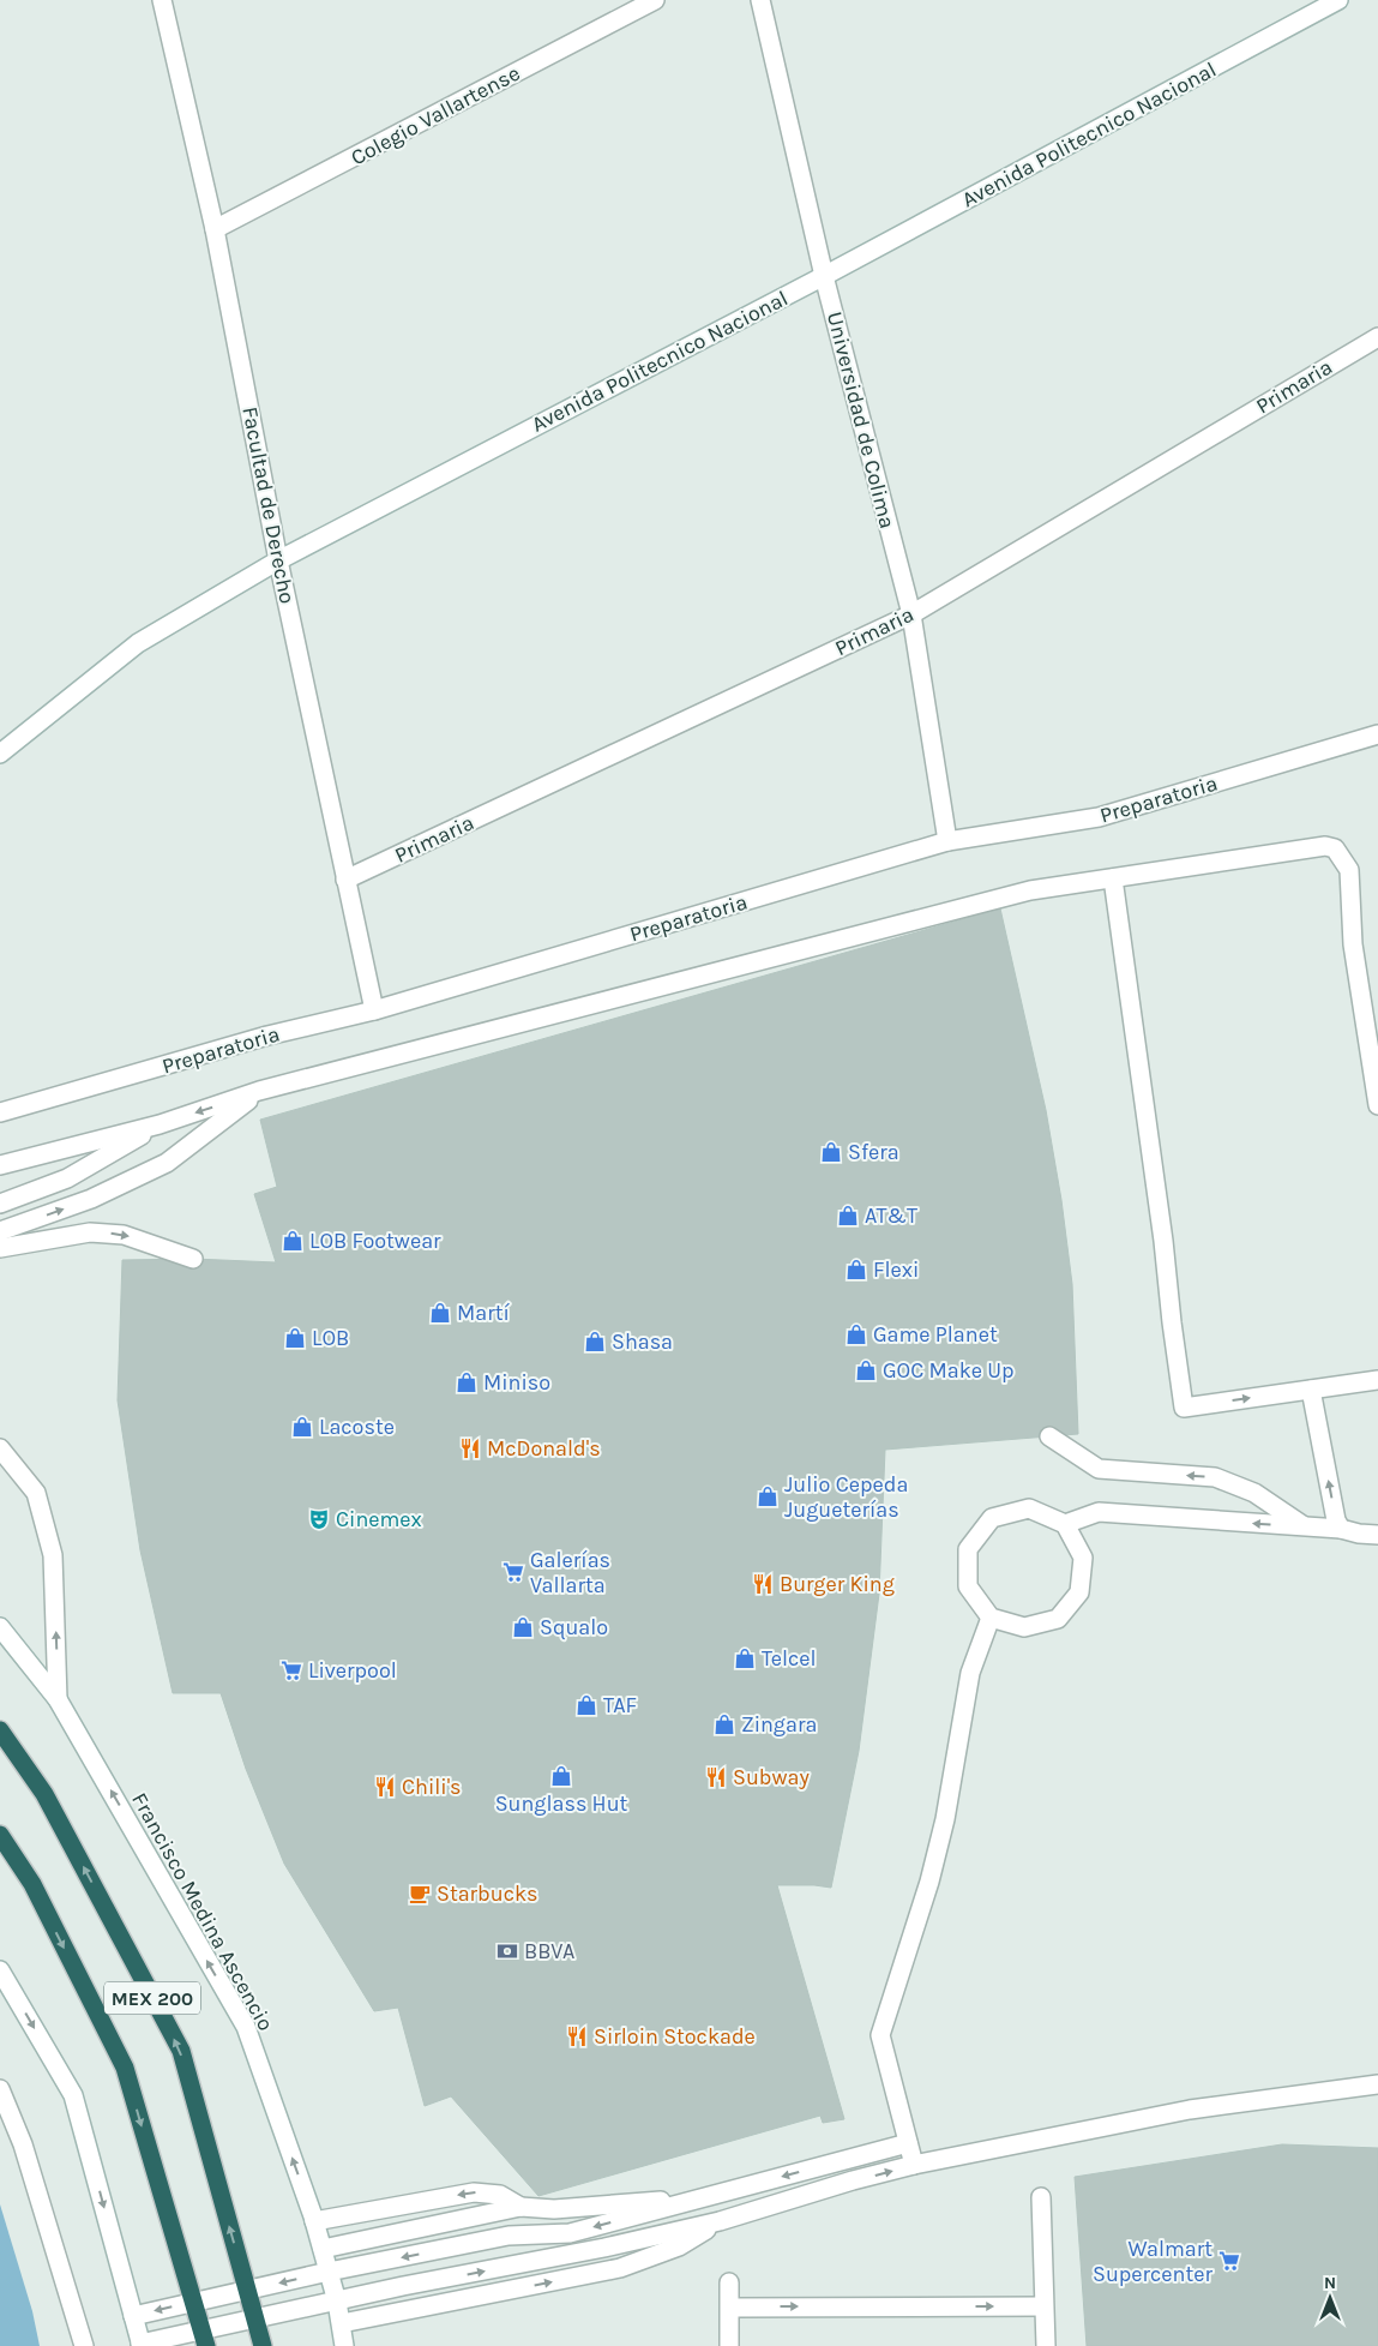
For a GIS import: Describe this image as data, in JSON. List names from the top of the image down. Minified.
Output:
{"streets":{"highway":["MEX 200"],"street":["Colegio Vallartense","Avenida Politecnico Nacional","Primaria","Universidad de Colima","Facultad de Derecho","Preparatoria","Francisco Medina Ascencio"]},"crossings":[["Colegio Vallartense","Facultad de Derecho"],["Avenida Politecnico Nacional","Universidad de Colima"],["Avenida Politecnico Nacional","Facultad de Derecho"],["Primaria","Universidad de Colima"],["Primaria","Facultad de Derecho"],["Universidad de Colima","Preparatoria"],["Facultad de Derecho","Preparatoria"]],"one_way":["Francisco Medina Ascencio"],"places":{"shop":["Sfera","AT&T","LOB Footwear","Flexi","Martí","Game Planet","LOB","Shasa","GOC Make Up","Miniso","Lacoste","Julio Cepeda Jugueterías","Squalo","Telcel","TAF","Zingara","Sunglass Hut"],"restaurant":["McDonald's","Burger King","Subway","Chili's","Sirloin Stockade"],"theatre":["Cinemex"],"supermarket":["Galerías Vallarta","Liverpool","Walmart Supercenter"],"cafe":["Starbucks"],"bank":["BBVA"]},"north":"top"}
